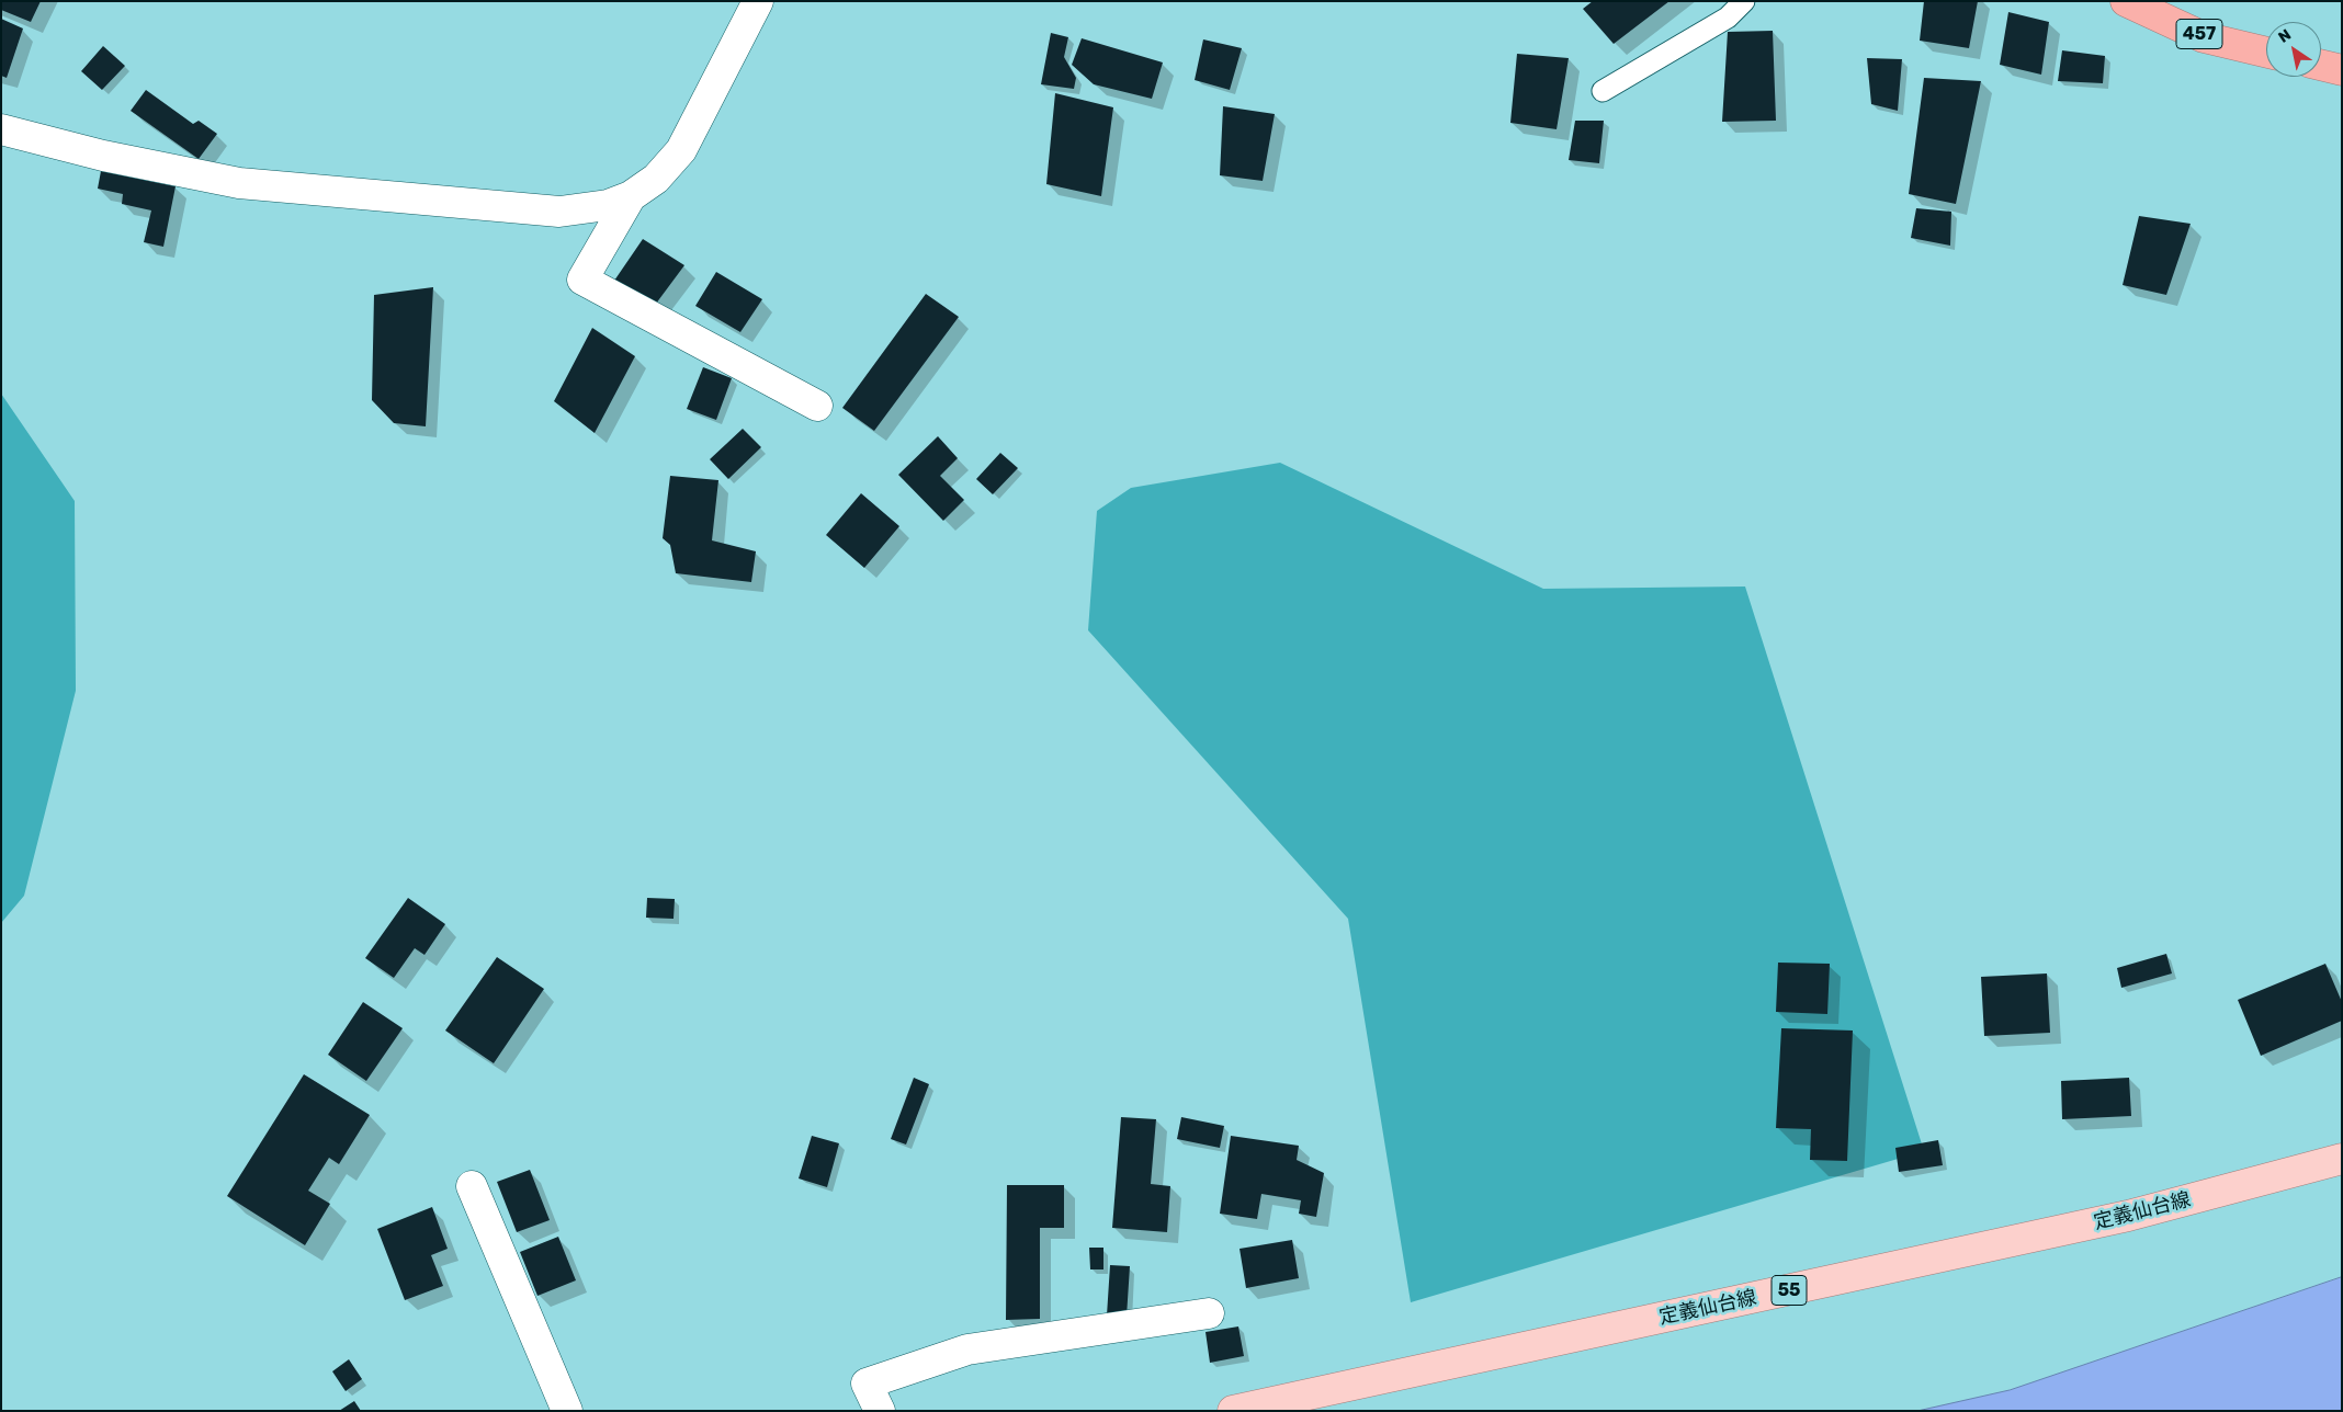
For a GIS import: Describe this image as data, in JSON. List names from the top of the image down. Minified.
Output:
{"streets":{"highway":["457"],"main road":["定義仙台線","55"]},"north":"top left"}
